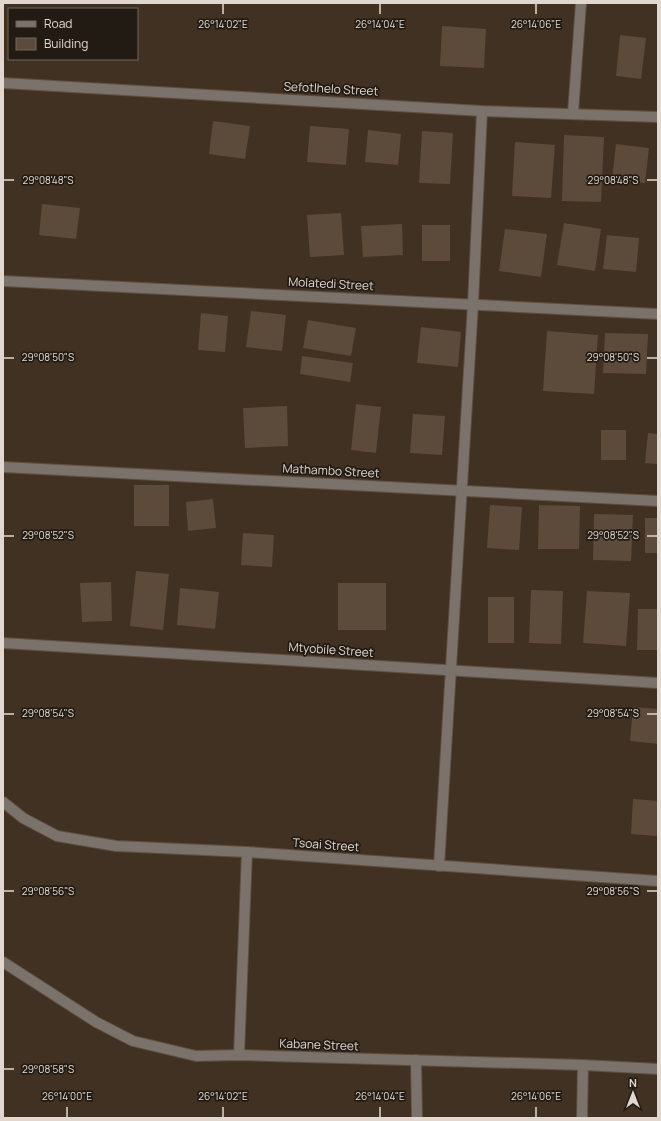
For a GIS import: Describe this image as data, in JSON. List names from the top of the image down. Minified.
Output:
{"streets":{"street":["Sefotlhelo Street","Molatedi Street","Mathambo Street","Mtyobile Street","Tsoai Street","Kabane Street"]},"legend":["Road","Building"],"north":"top","coordinates":["26°14'02\"E","26°14'04\"E","26°14'06\"E","29°08'48\"S","29°08'50\"S","29°08'52\"S","29°08'54\"S","29°08'56\"S","29°08'58\"S","26°14'00\"E"]}
